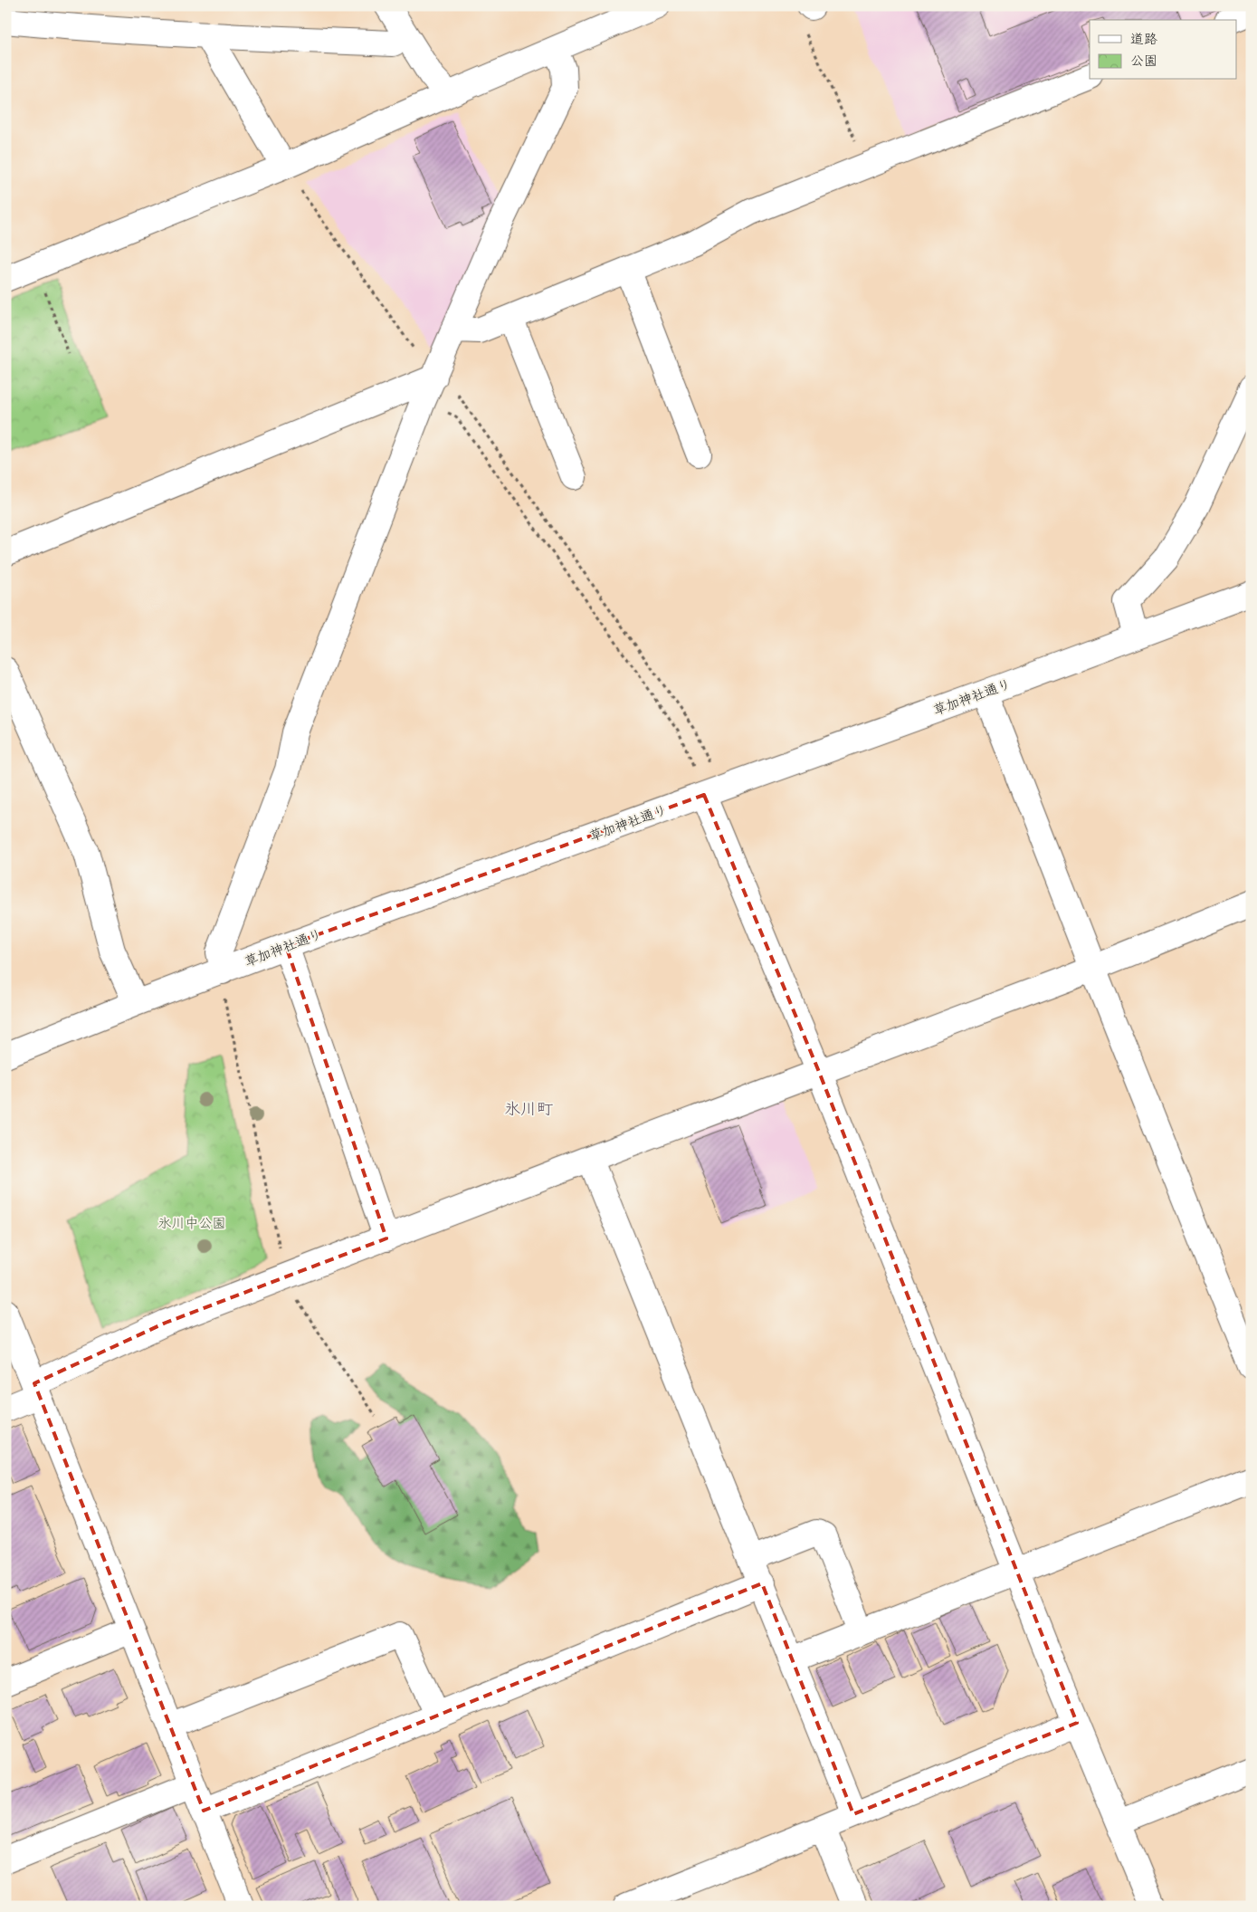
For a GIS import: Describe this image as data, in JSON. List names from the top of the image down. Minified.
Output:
{"streets":{"street":["草加神社通り"]},"districts":["氷川町"],"parks":["氷川中公園"],"legend":["道路","公園"]}
